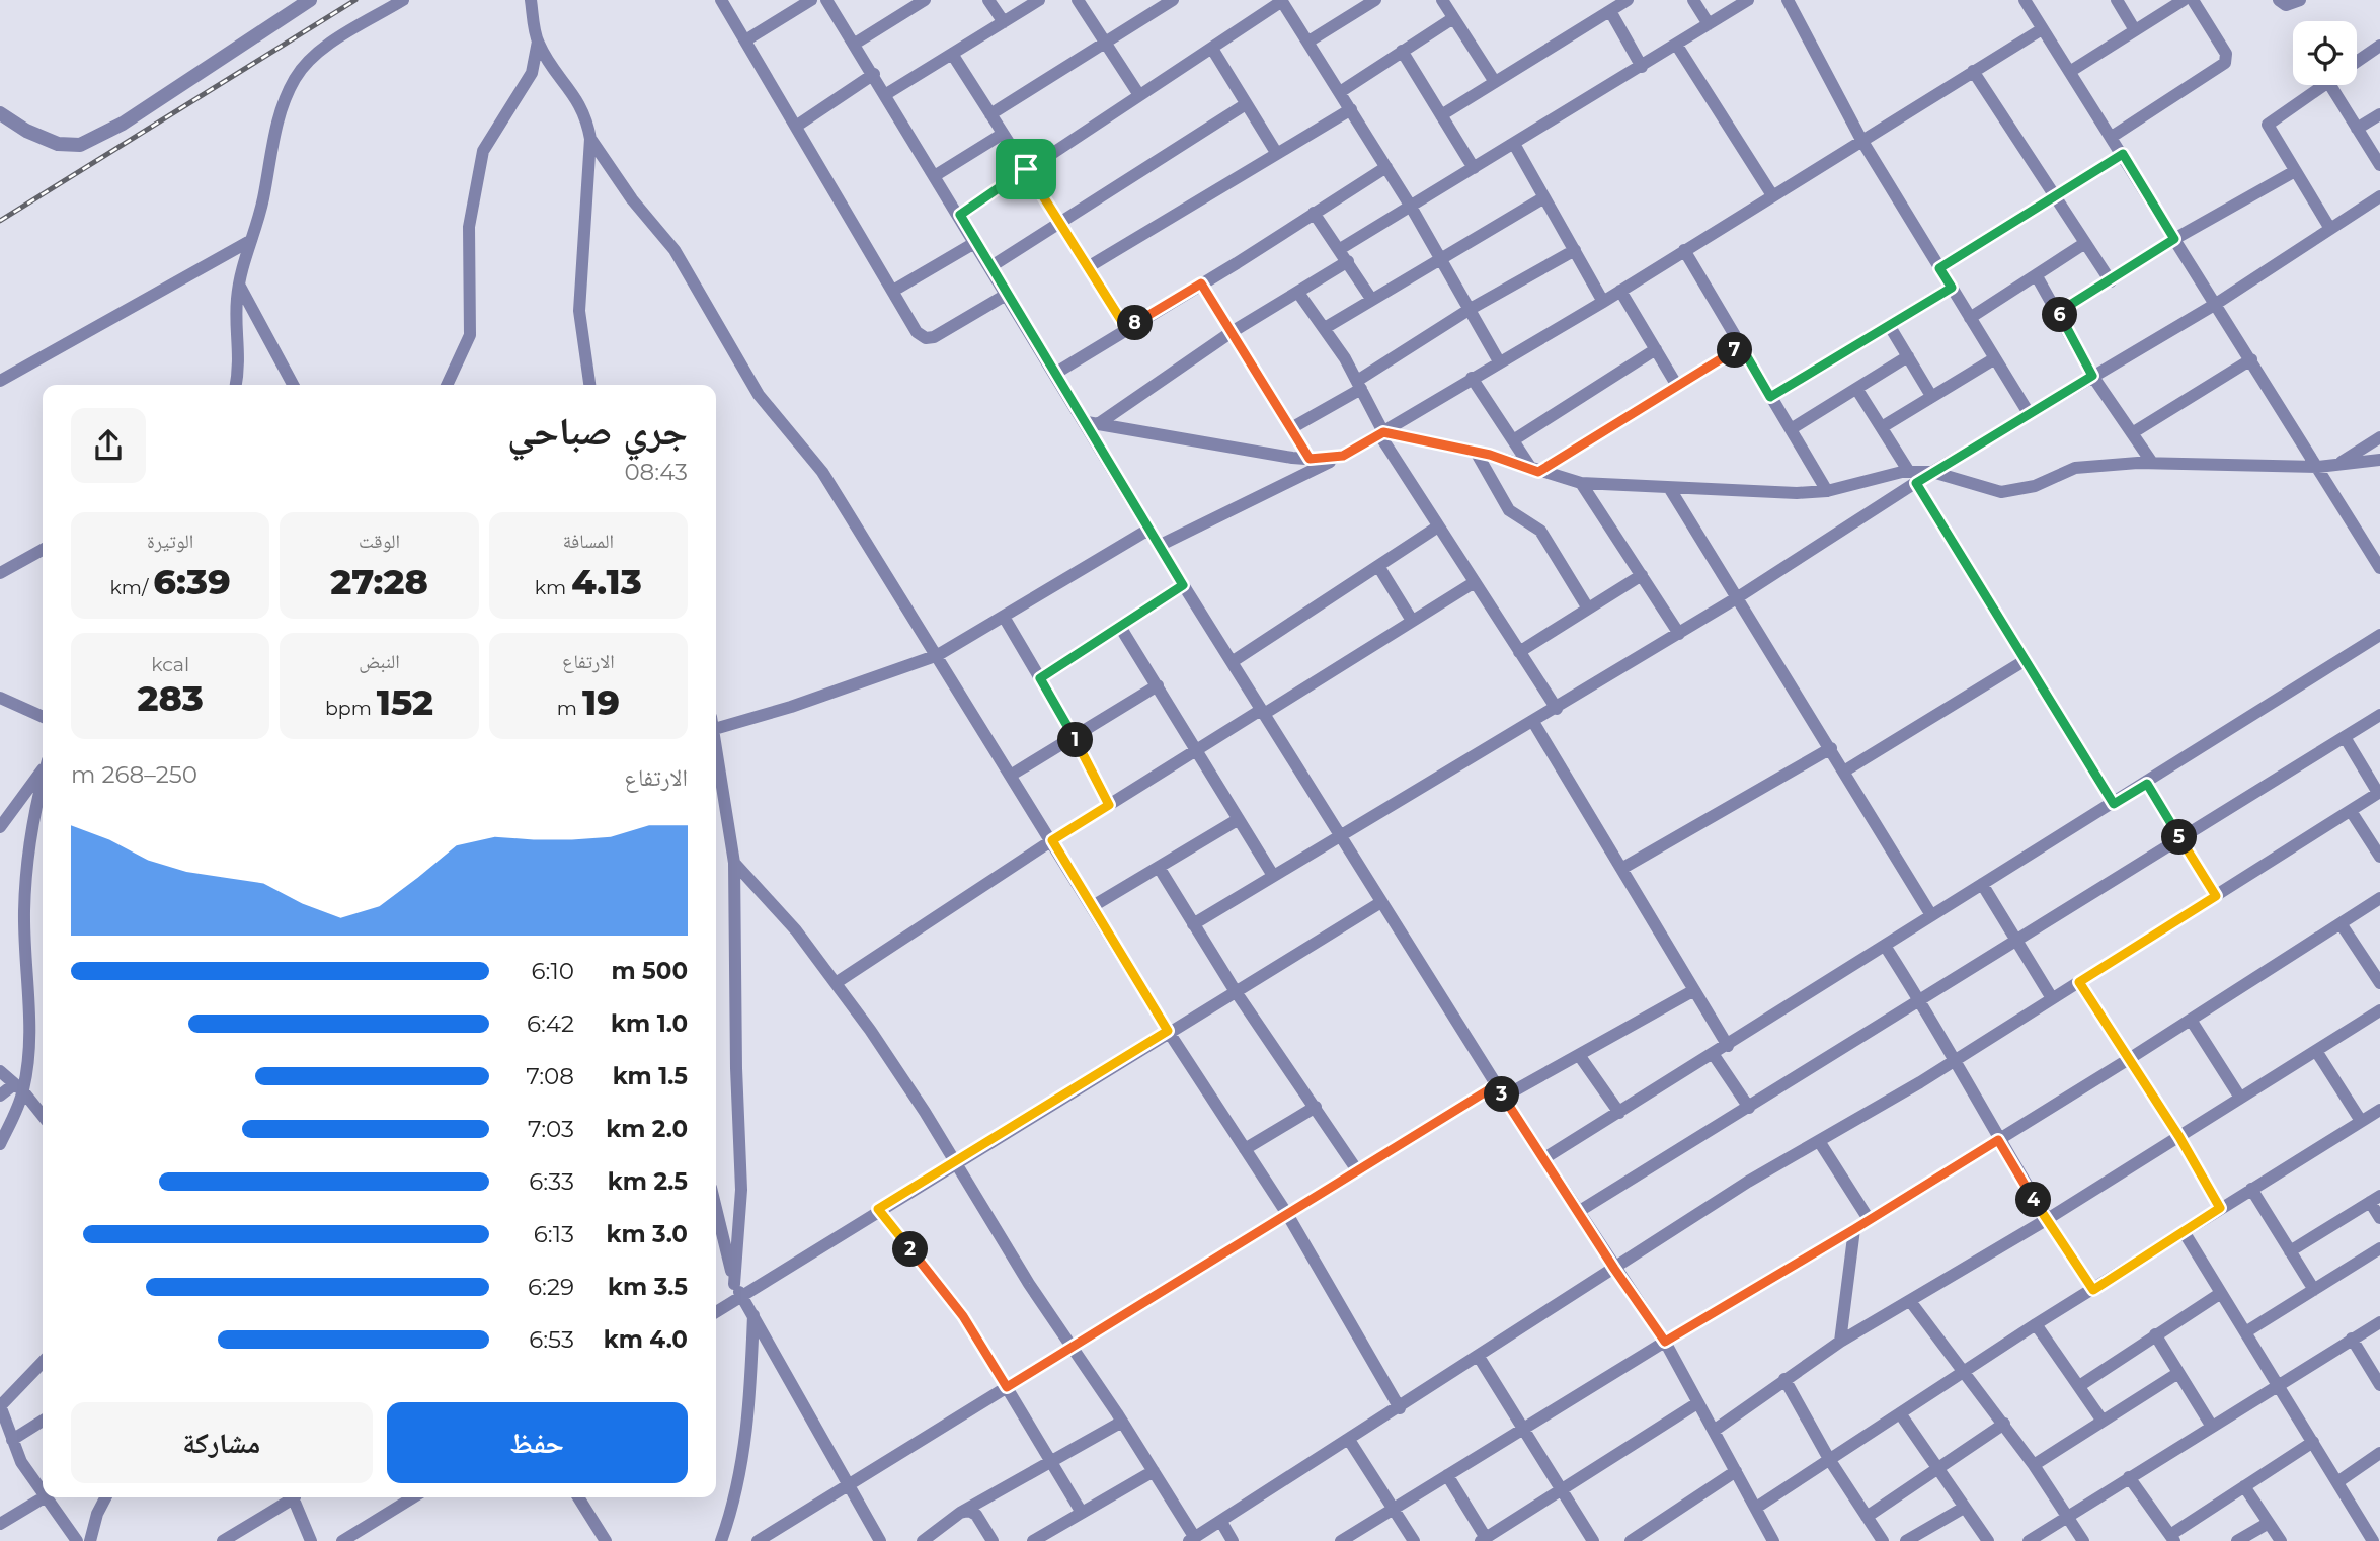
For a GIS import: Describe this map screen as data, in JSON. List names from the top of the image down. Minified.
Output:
{"page":{"pins":["6","8","7","1","5","3","4","2"],"heading":["جري صباحي","08:43"],"stats":[["المسافة","4.13 km"],["الوقت","27:28"],["الوتيرة","6:39 /km"],["الارتفاع","19 m"],["النبض","152 bpm"],["kcal","283"]],"chart":["الارتفاع","250–268 m"],"list":[{"name":"500 m","note":"6:10"},{"name":"1.0 km","note":"6:42"},{"name":"1.5 km","note":"7:08"},{"name":"2.0 km","note":"7:03"},{"name":"2.5 km","note":"6:33"},{"name":"3.0 km","note":"6:13"},{"name":"3.5 km","note":"6:29"},{"name":"4.0 km","note":"6:53"}],"buttons":["حفظ","مشاركة"]}}
